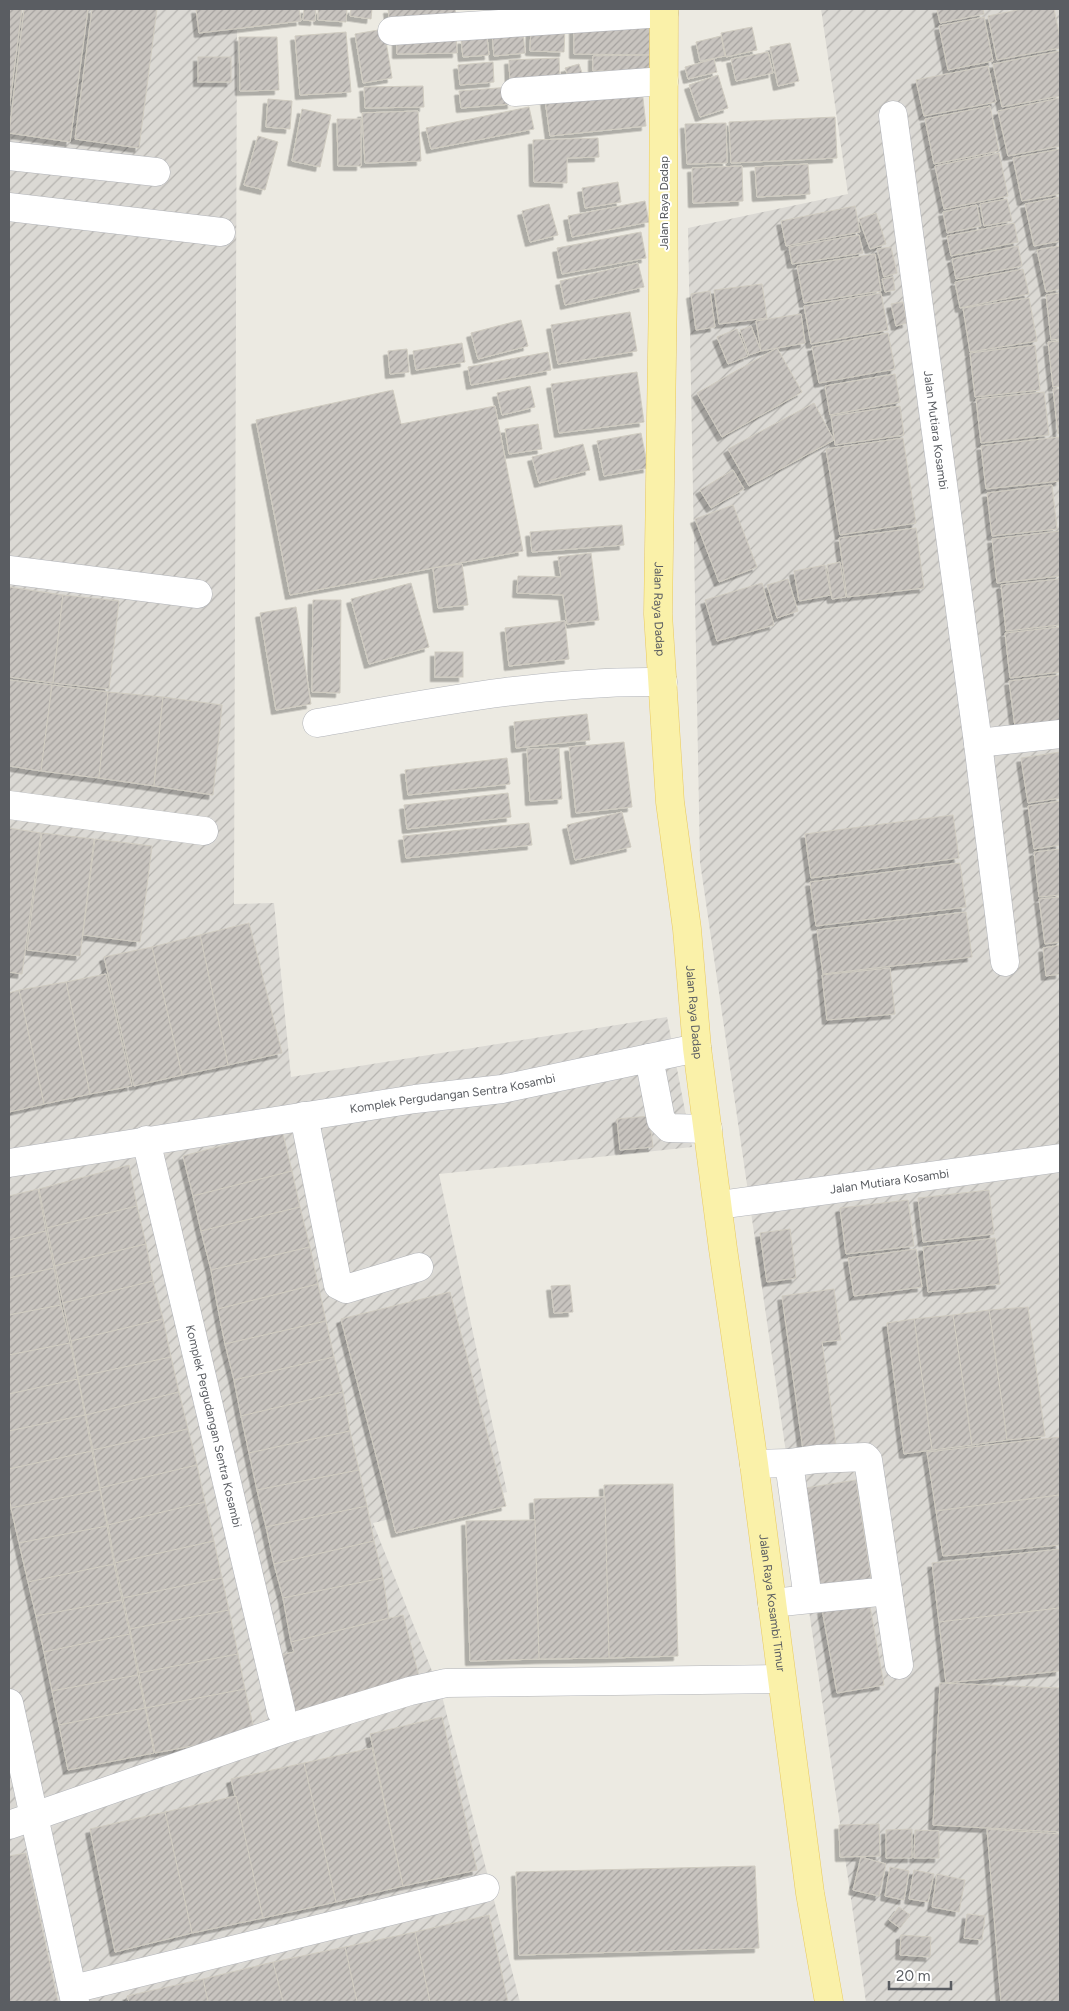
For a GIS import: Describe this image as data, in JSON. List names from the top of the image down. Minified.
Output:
{"streets":{"main road":["Jalan Raya Dadap","Jalan Raya Kosambi Timur"],"street":["Jalan Mutiara Kosambi","Komplek Pergudangan Sentra Kosambi"]},"crossings":[["Jalan Raya Dadap","Jalan Mutiara Kosambi"],["Jalan Raya Dadap","Komplek Pergudangan Sentra Kosambi"],["Jalan Raya Dadap","Jalan Raya Kosambi Timur"],["Jalan Mutiara Kosambi","Jalan Raya Kosambi Timur"]],"scale_bar":"20 m"}
